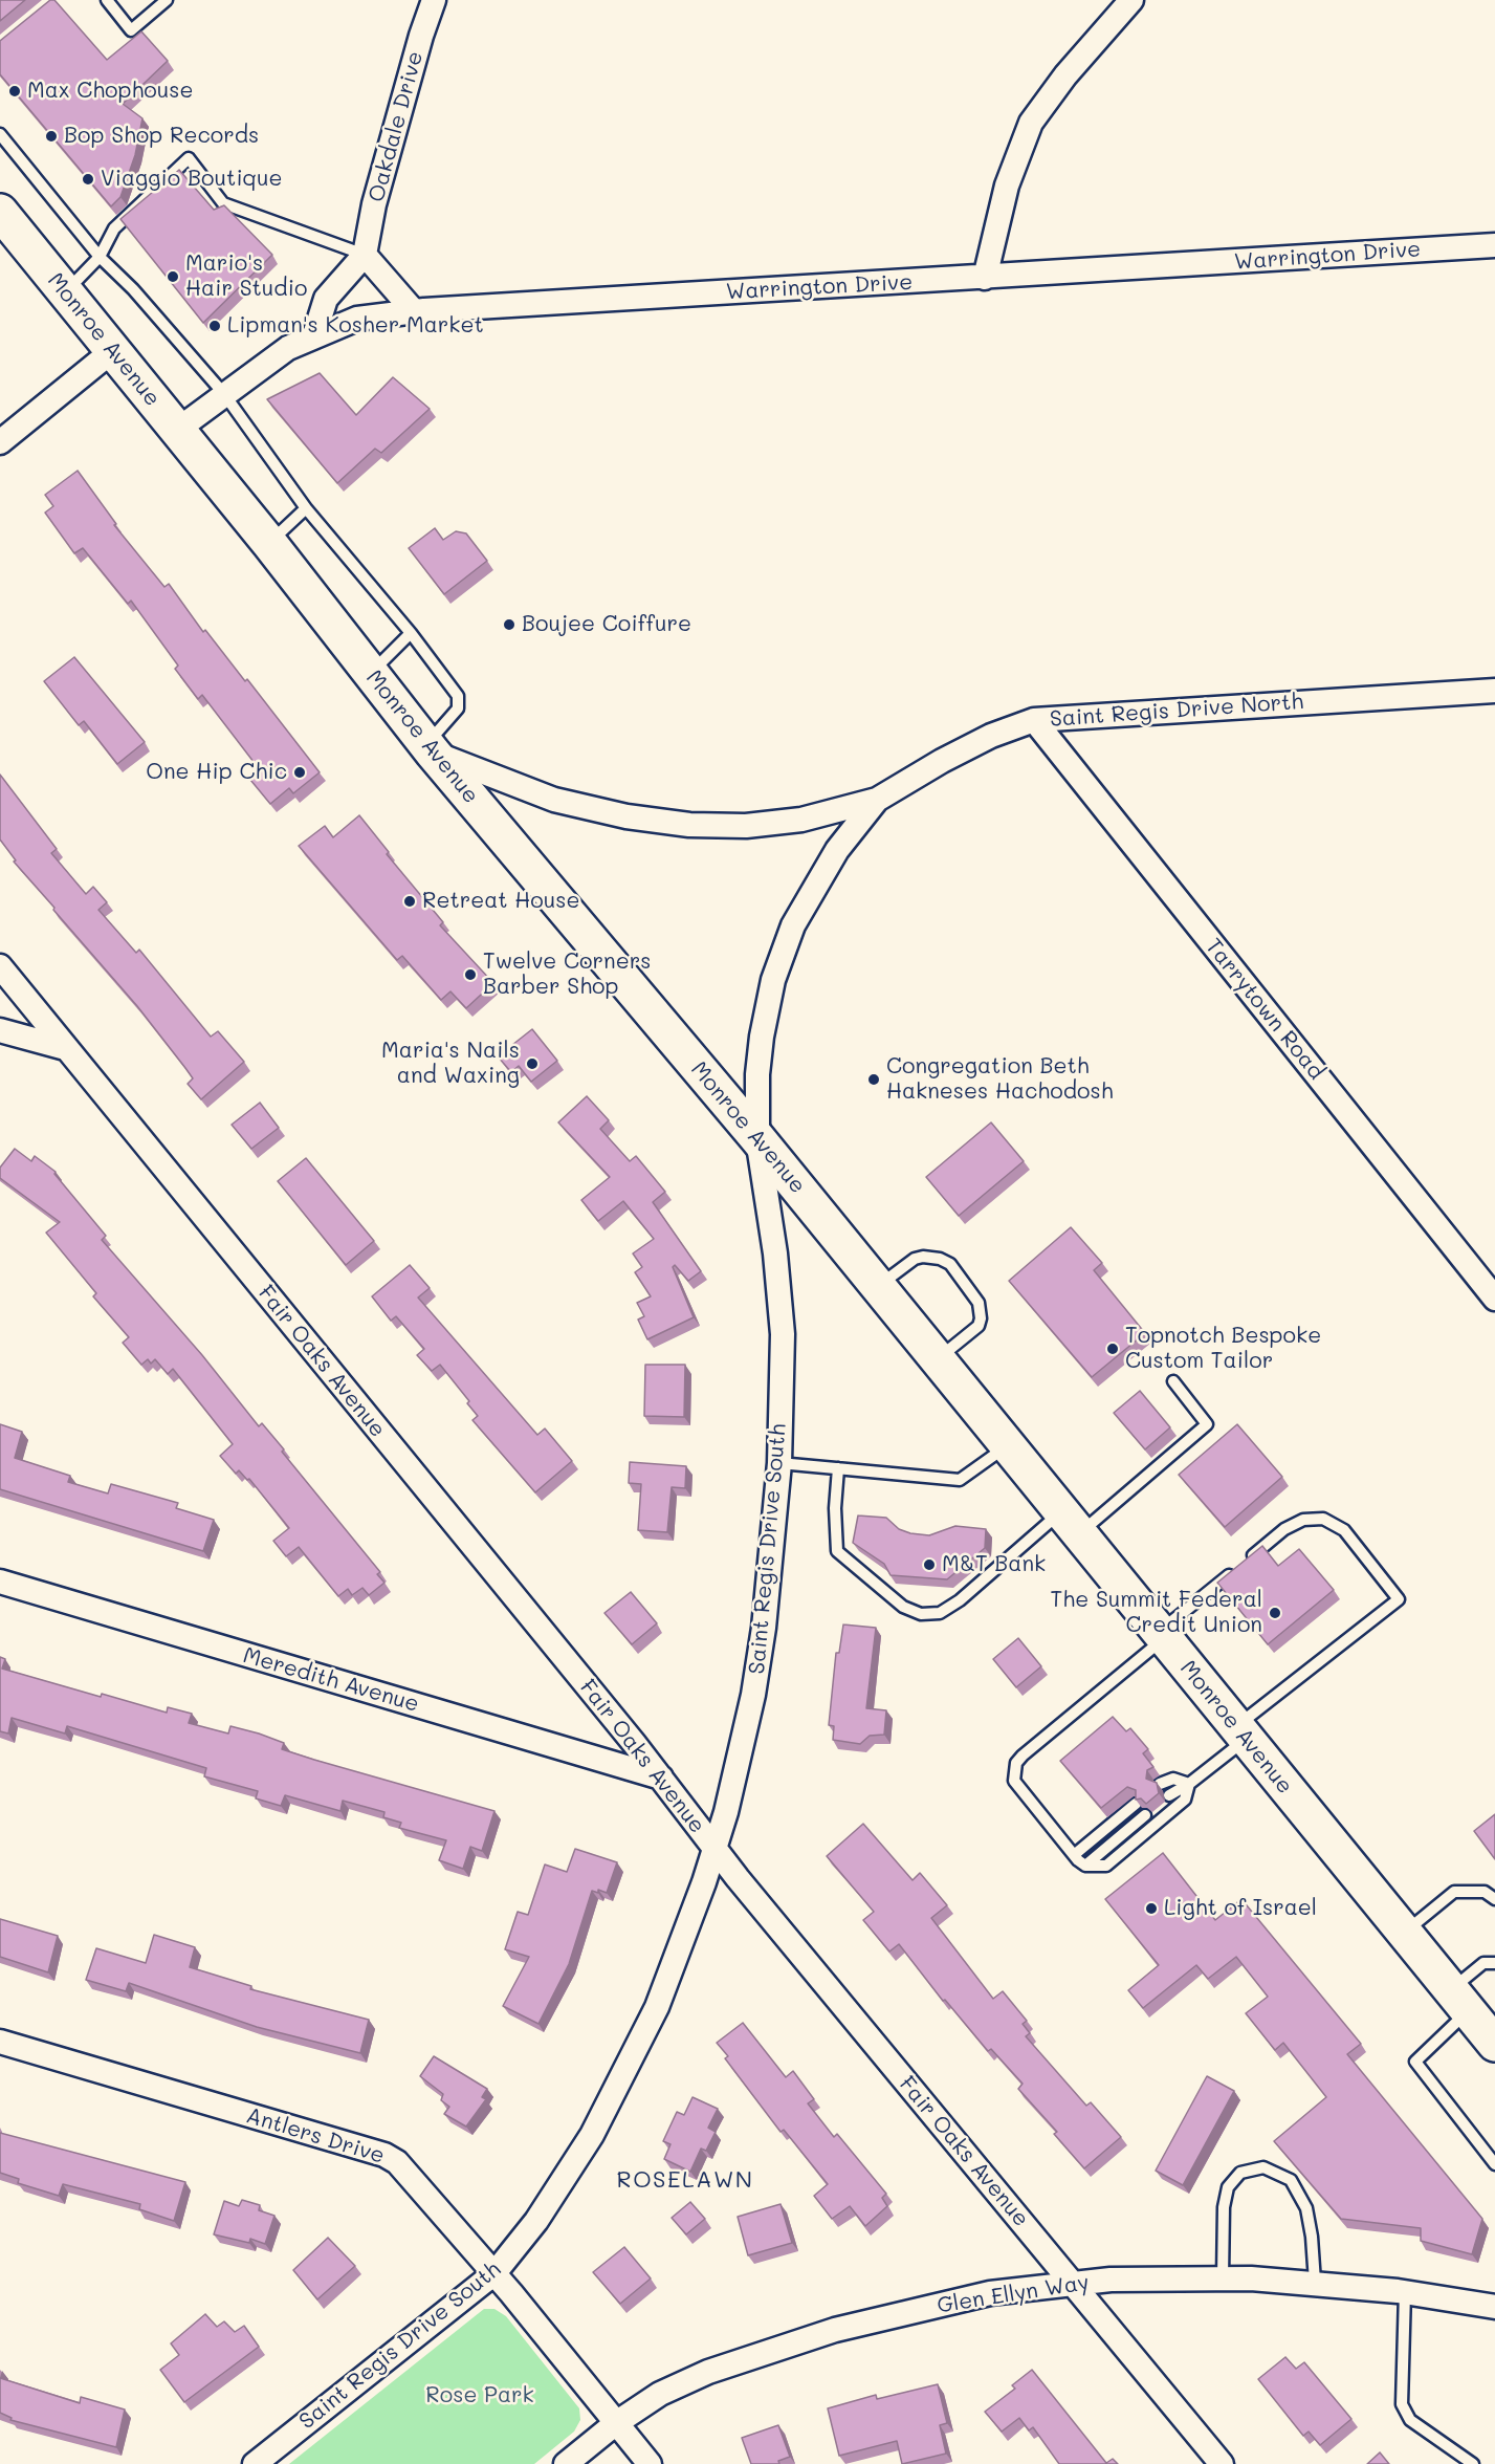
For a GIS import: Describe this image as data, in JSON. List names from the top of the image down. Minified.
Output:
{"streets":{"main road":["Monroe Avenue"],"street":["Oakdale Drive","Warrington Drive","Saint Regis Drive North","Tarrytown Road","Fair Oaks Avenue","Saint Regis Drive South","Meredith Avenue","Antlers Drive","Glen Ellyn Way"]},"crossings":[["Warrington Drive","Monroe Avenue"],["Monroe Avenue","Saint Regis Drive North"],["Monroe Avenue","Saint Regis Drive South"],["Saint Regis Drive North","Tarrytown Road"],["Saint Regis Drive North","Saint Regis Drive South"],["Fair Oaks Avenue","Saint Regis Drive South"],["Fair Oaks Avenue","Meredith Avenue"],["Fair Oaks Avenue","Glen Ellyn Way"],["Saint Regis Drive South","Antlers Drive"],["Antlers Drive","Glen Ellyn Way"]],"districts":["ROSELAWN"],"parks":["Rose Park"],"places":["Max Chophouse","Bop Shop Records","Viaggio Boutique","Mario's Hair Studio","Lipman's Kosher Market","Boujee Coiffure","One Hip Chic","Retreat House","Twelve Corners Barber Shop","Maria's Nails and Waxing","Congregation Beth Hakneses Hachodosh","Topnotch Bespoke Custom Tailor","M&T Bank","The Summit Federal Credit Union","Light of Israel"]}
